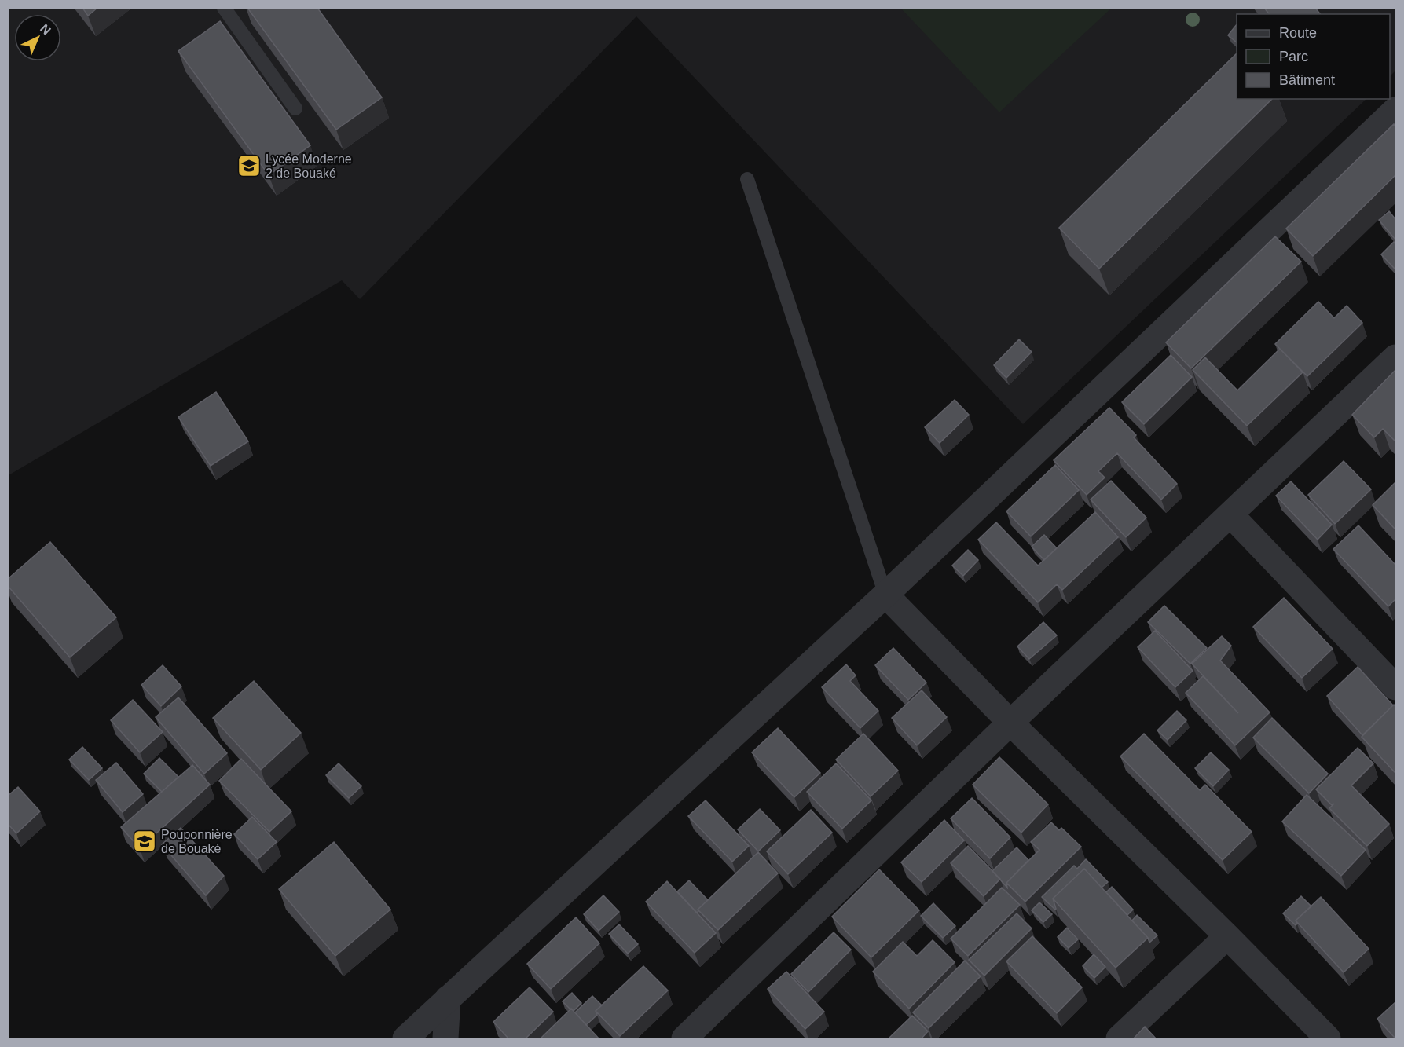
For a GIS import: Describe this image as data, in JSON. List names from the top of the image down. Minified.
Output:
{"places":{"school or university":["Lycée Moderne 2 de Bouaké","Pouponnière de Bouaké"]},"legend":["Route","Parc","Bâtiment"],"north":"top right"}
